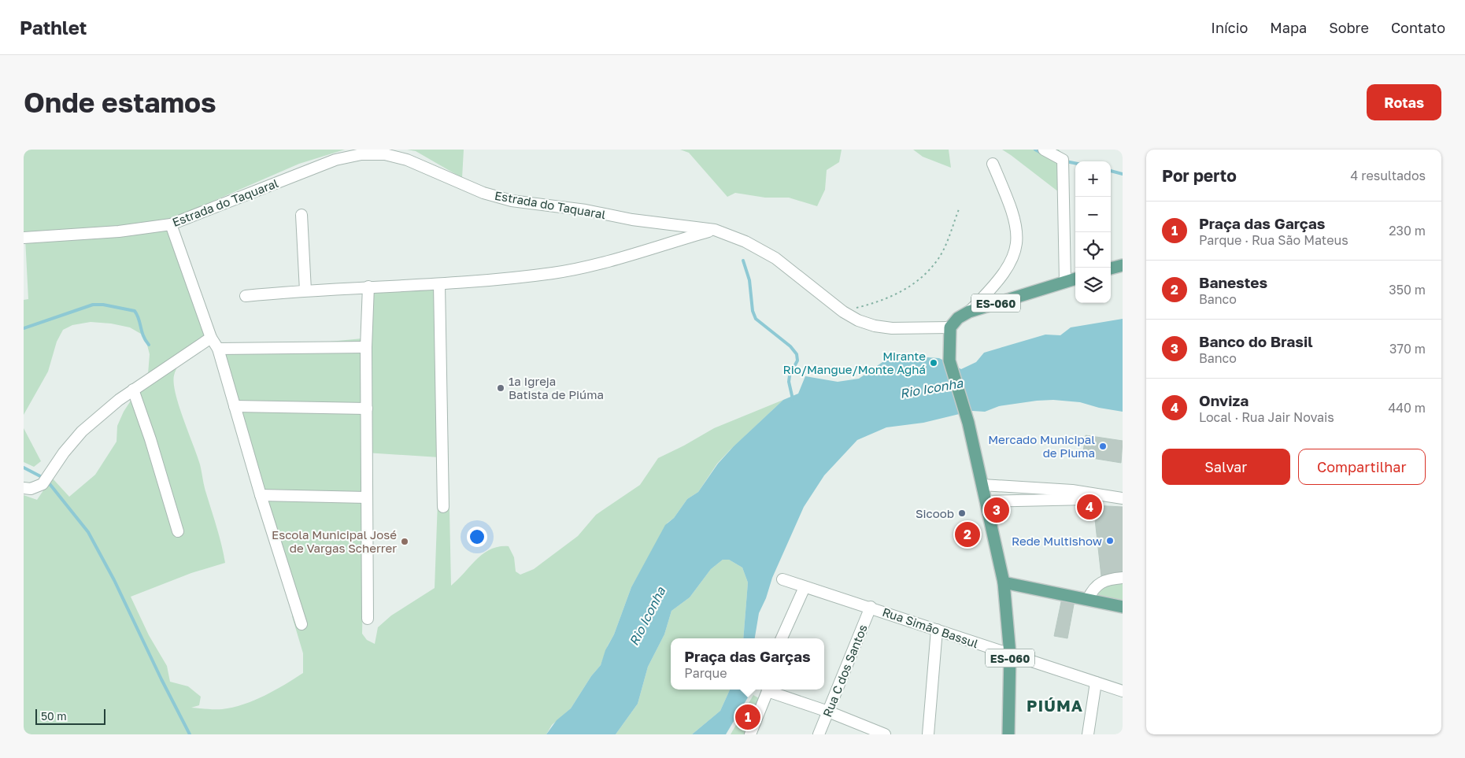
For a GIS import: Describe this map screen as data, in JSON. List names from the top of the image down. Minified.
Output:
{"streets":{"main road":["ES-060"],"street":["Estrada do Taquaral","Rua Simão Bassul","Rua C dos Santos"]},"crossings":[["Estrada do Taquaral","ES-060"],["ES-060","Rua Simão Bassul"],["Rua Simão Bassul","Rua C dos Santos"]],"districts":["PIÚMA"],"water":["Rio Iconha"],"places":["Mirante Rio/Mangue/Monte Aghá","1ª Igreja Batista de Piúma","Mercado Municipal de Piuma","Sicoob","Rede Multishow","Escola Municipal José de Vargas Scherrer"],"scale_bar":"50 m","page":{"header":"Pathlet","nav":["Início","Mapa","Sobre","Contato"],"buttons":["Rotas",["Salvar","Compartilhar"]],"title":"Onde estamos","heading":["Por perto","4 resultados"],"map_buttons":["+","−"],"list":[{"mark":"1","name":"Praça das Garças","note":"Parque · Rua São Mateus","value":"230 m"},{"mark":"2","name":"Banestes","note":"Banco","value":"350 m"},{"mark":"3","name":"Banco do Brasil","note":"Banco","value":"370 m"},{"mark":"4","name":"Onviza","note":"Local · Rua Jair Novais","value":"440 m"}],"pins":["4","3","2","1"],"popup":["Praça das Garças","Parque"],"scale":"50 m"}}
